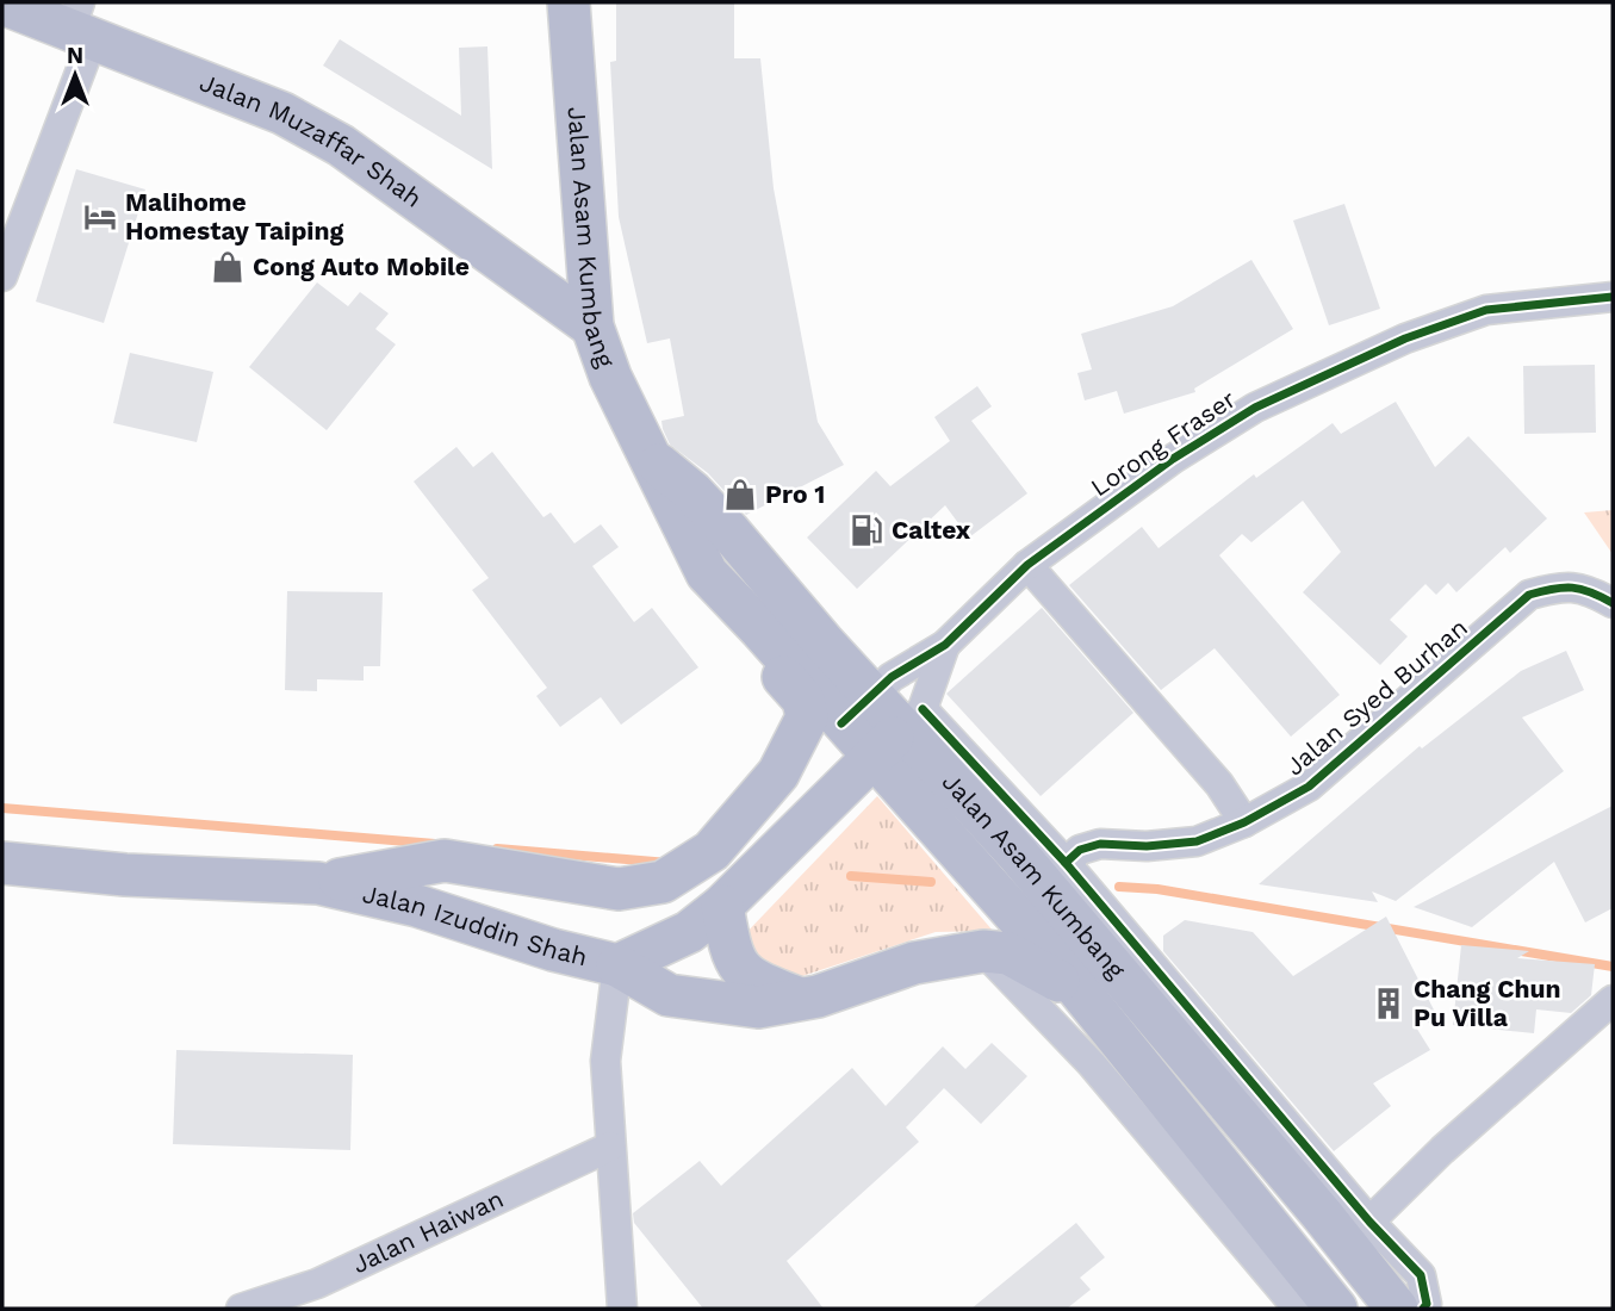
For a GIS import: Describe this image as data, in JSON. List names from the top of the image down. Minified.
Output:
{"streets":{"main road":["Jalan Muzaffar Shah","Jalan Asam Kumbang","Jalan Izuddin Shah"],"street":["Lorong Fraser","Jalan Syed Burhan","Jalan Haiwan"]},"crossings":[["Jalan Muzaffar Shah","Jalan Asam Kumbang"],["Jalan Asam Kumbang","Lorong Fraser"],["Jalan Asam Kumbang","Jalan Izuddin Shah"],["Lorong Fraser","Jalan Izuddin Shah"]],"places":{"hotel":["Malihome Homestay Taiping"],"shop":["Cong Auto Mobile","Pro 1"],"fuel station":["Caltex"],"building":["Chang Chun Pu Villa"]},"north":"top"}
